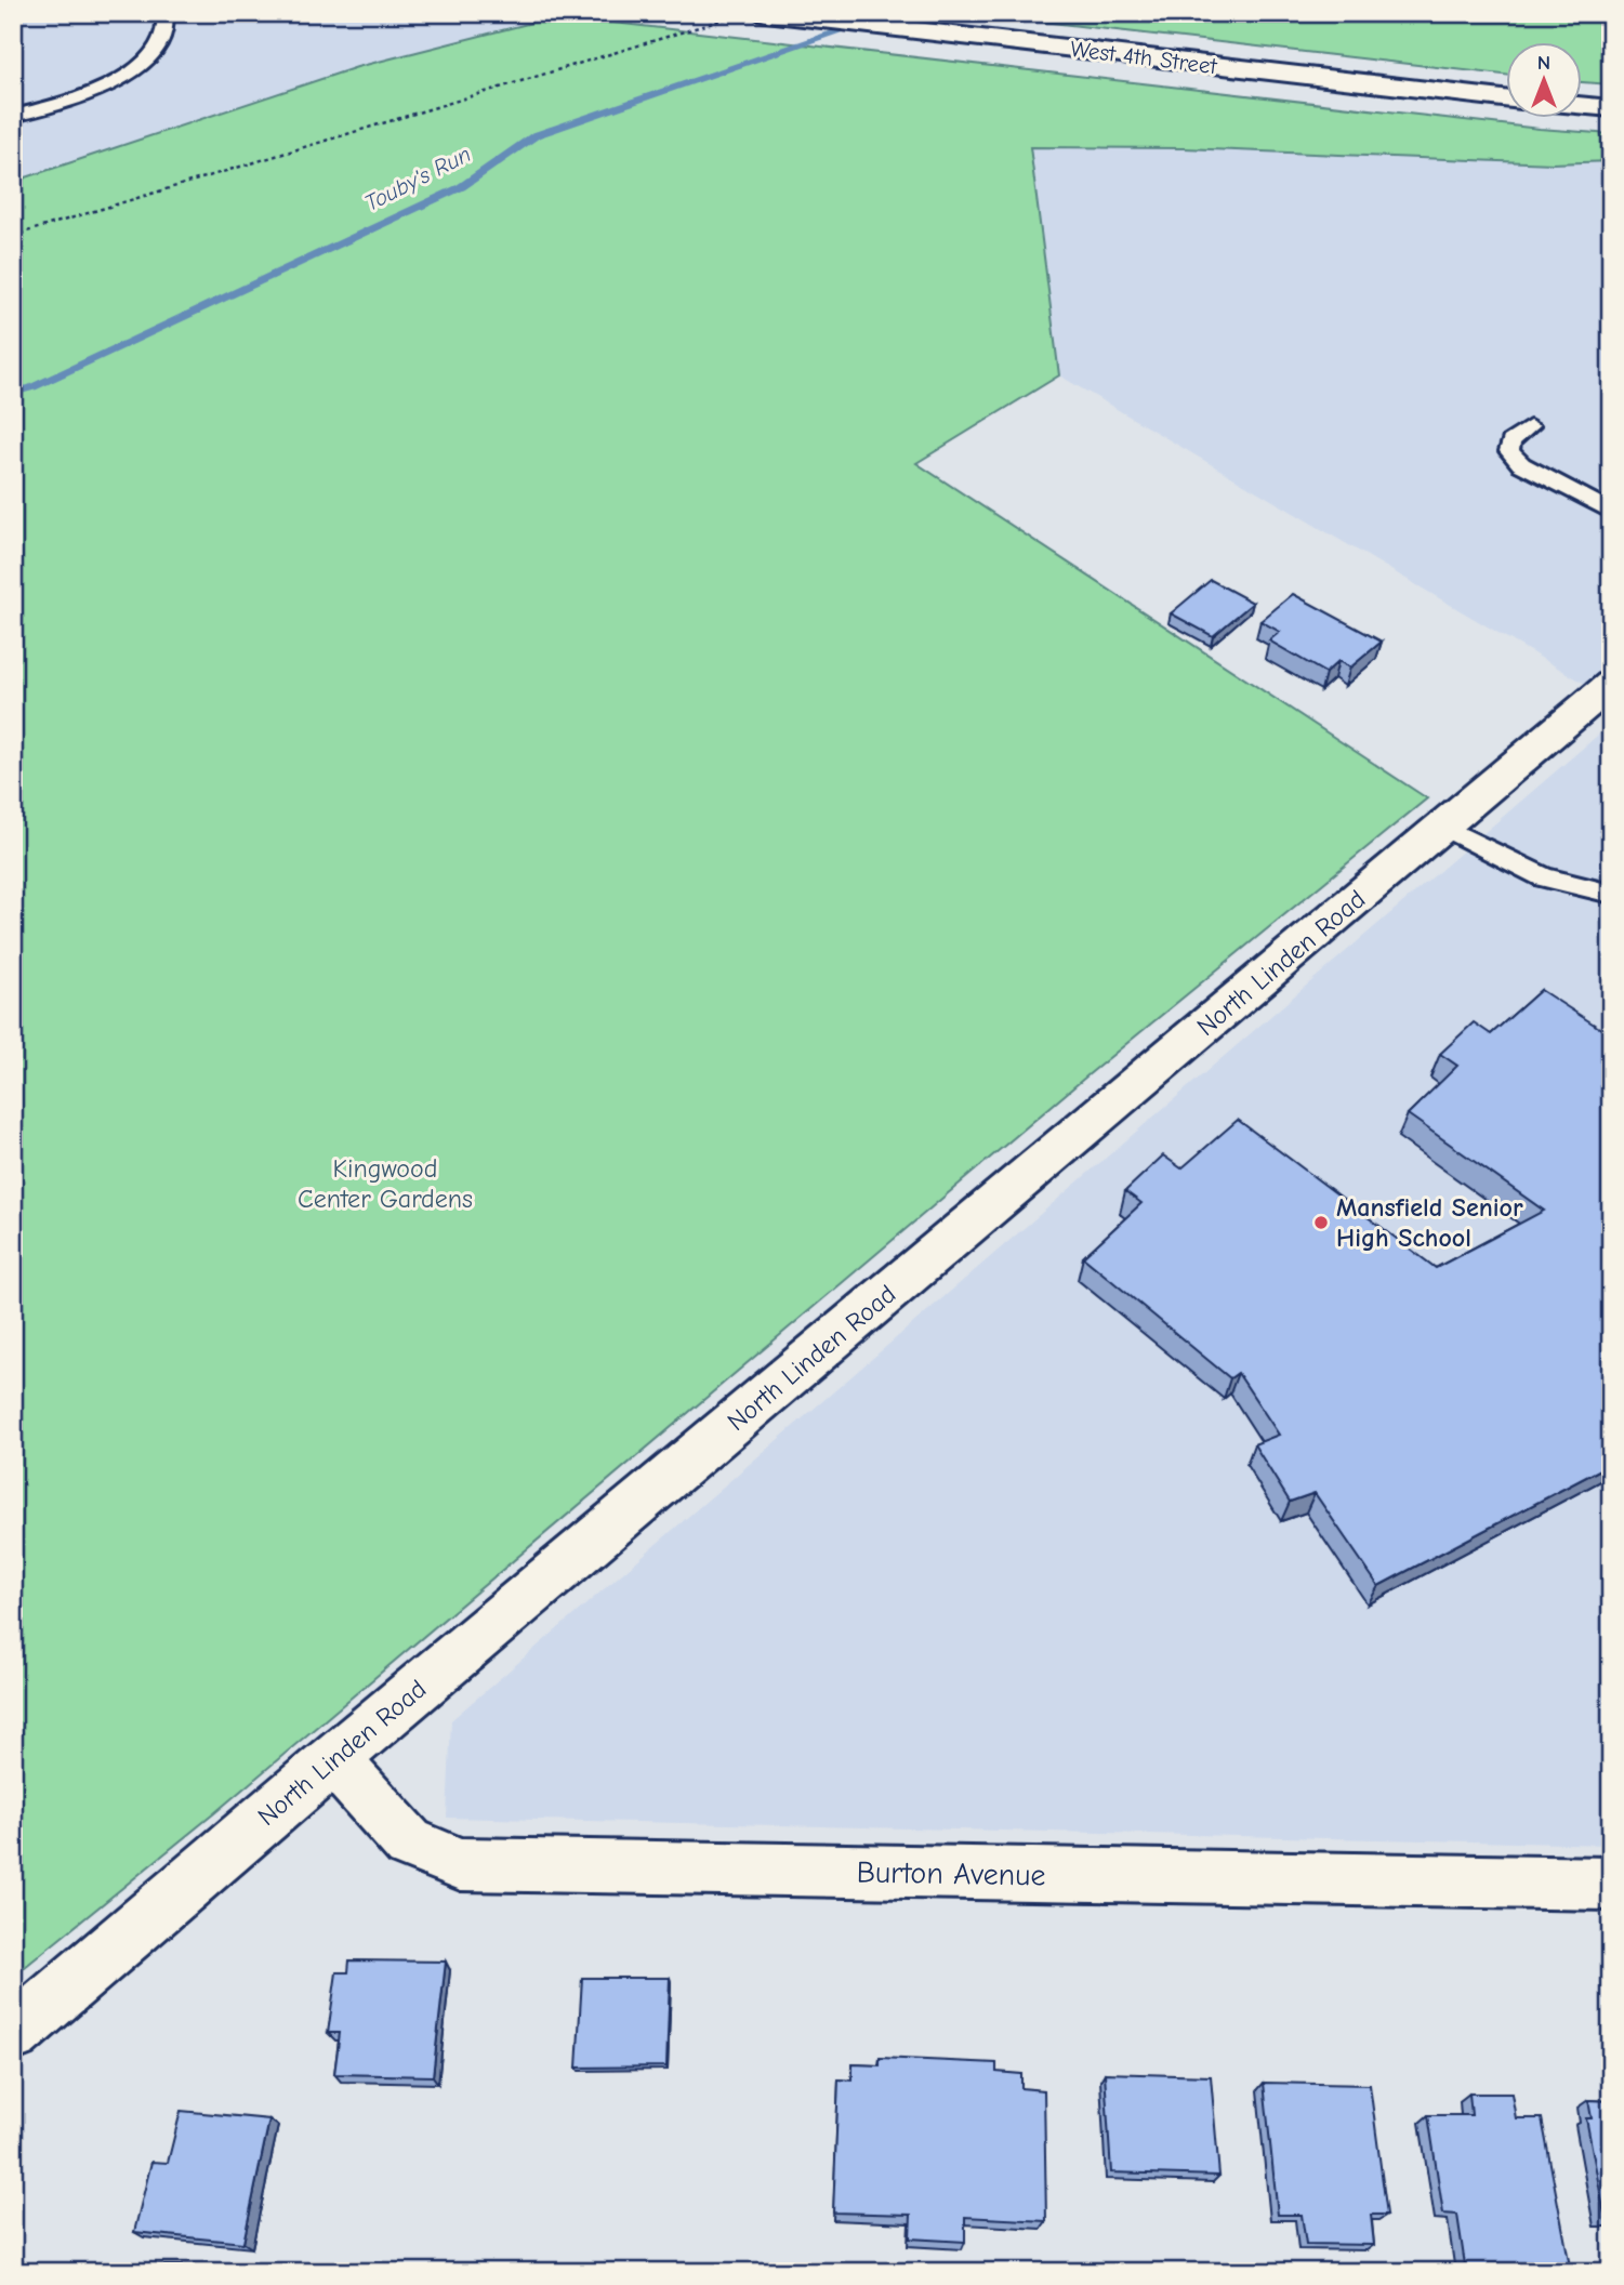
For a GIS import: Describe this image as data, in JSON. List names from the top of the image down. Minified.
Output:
{"streets":{"street":["West 4th Street","North Linden Road","Burton Avenue"]},"crossings":[["North Linden Road","Burton Avenue"]],"water":["Touby's Run"],"parks":["Kingwood Center Gardens"],"places":["Mansfield Senior High School"],"north":"top"}
